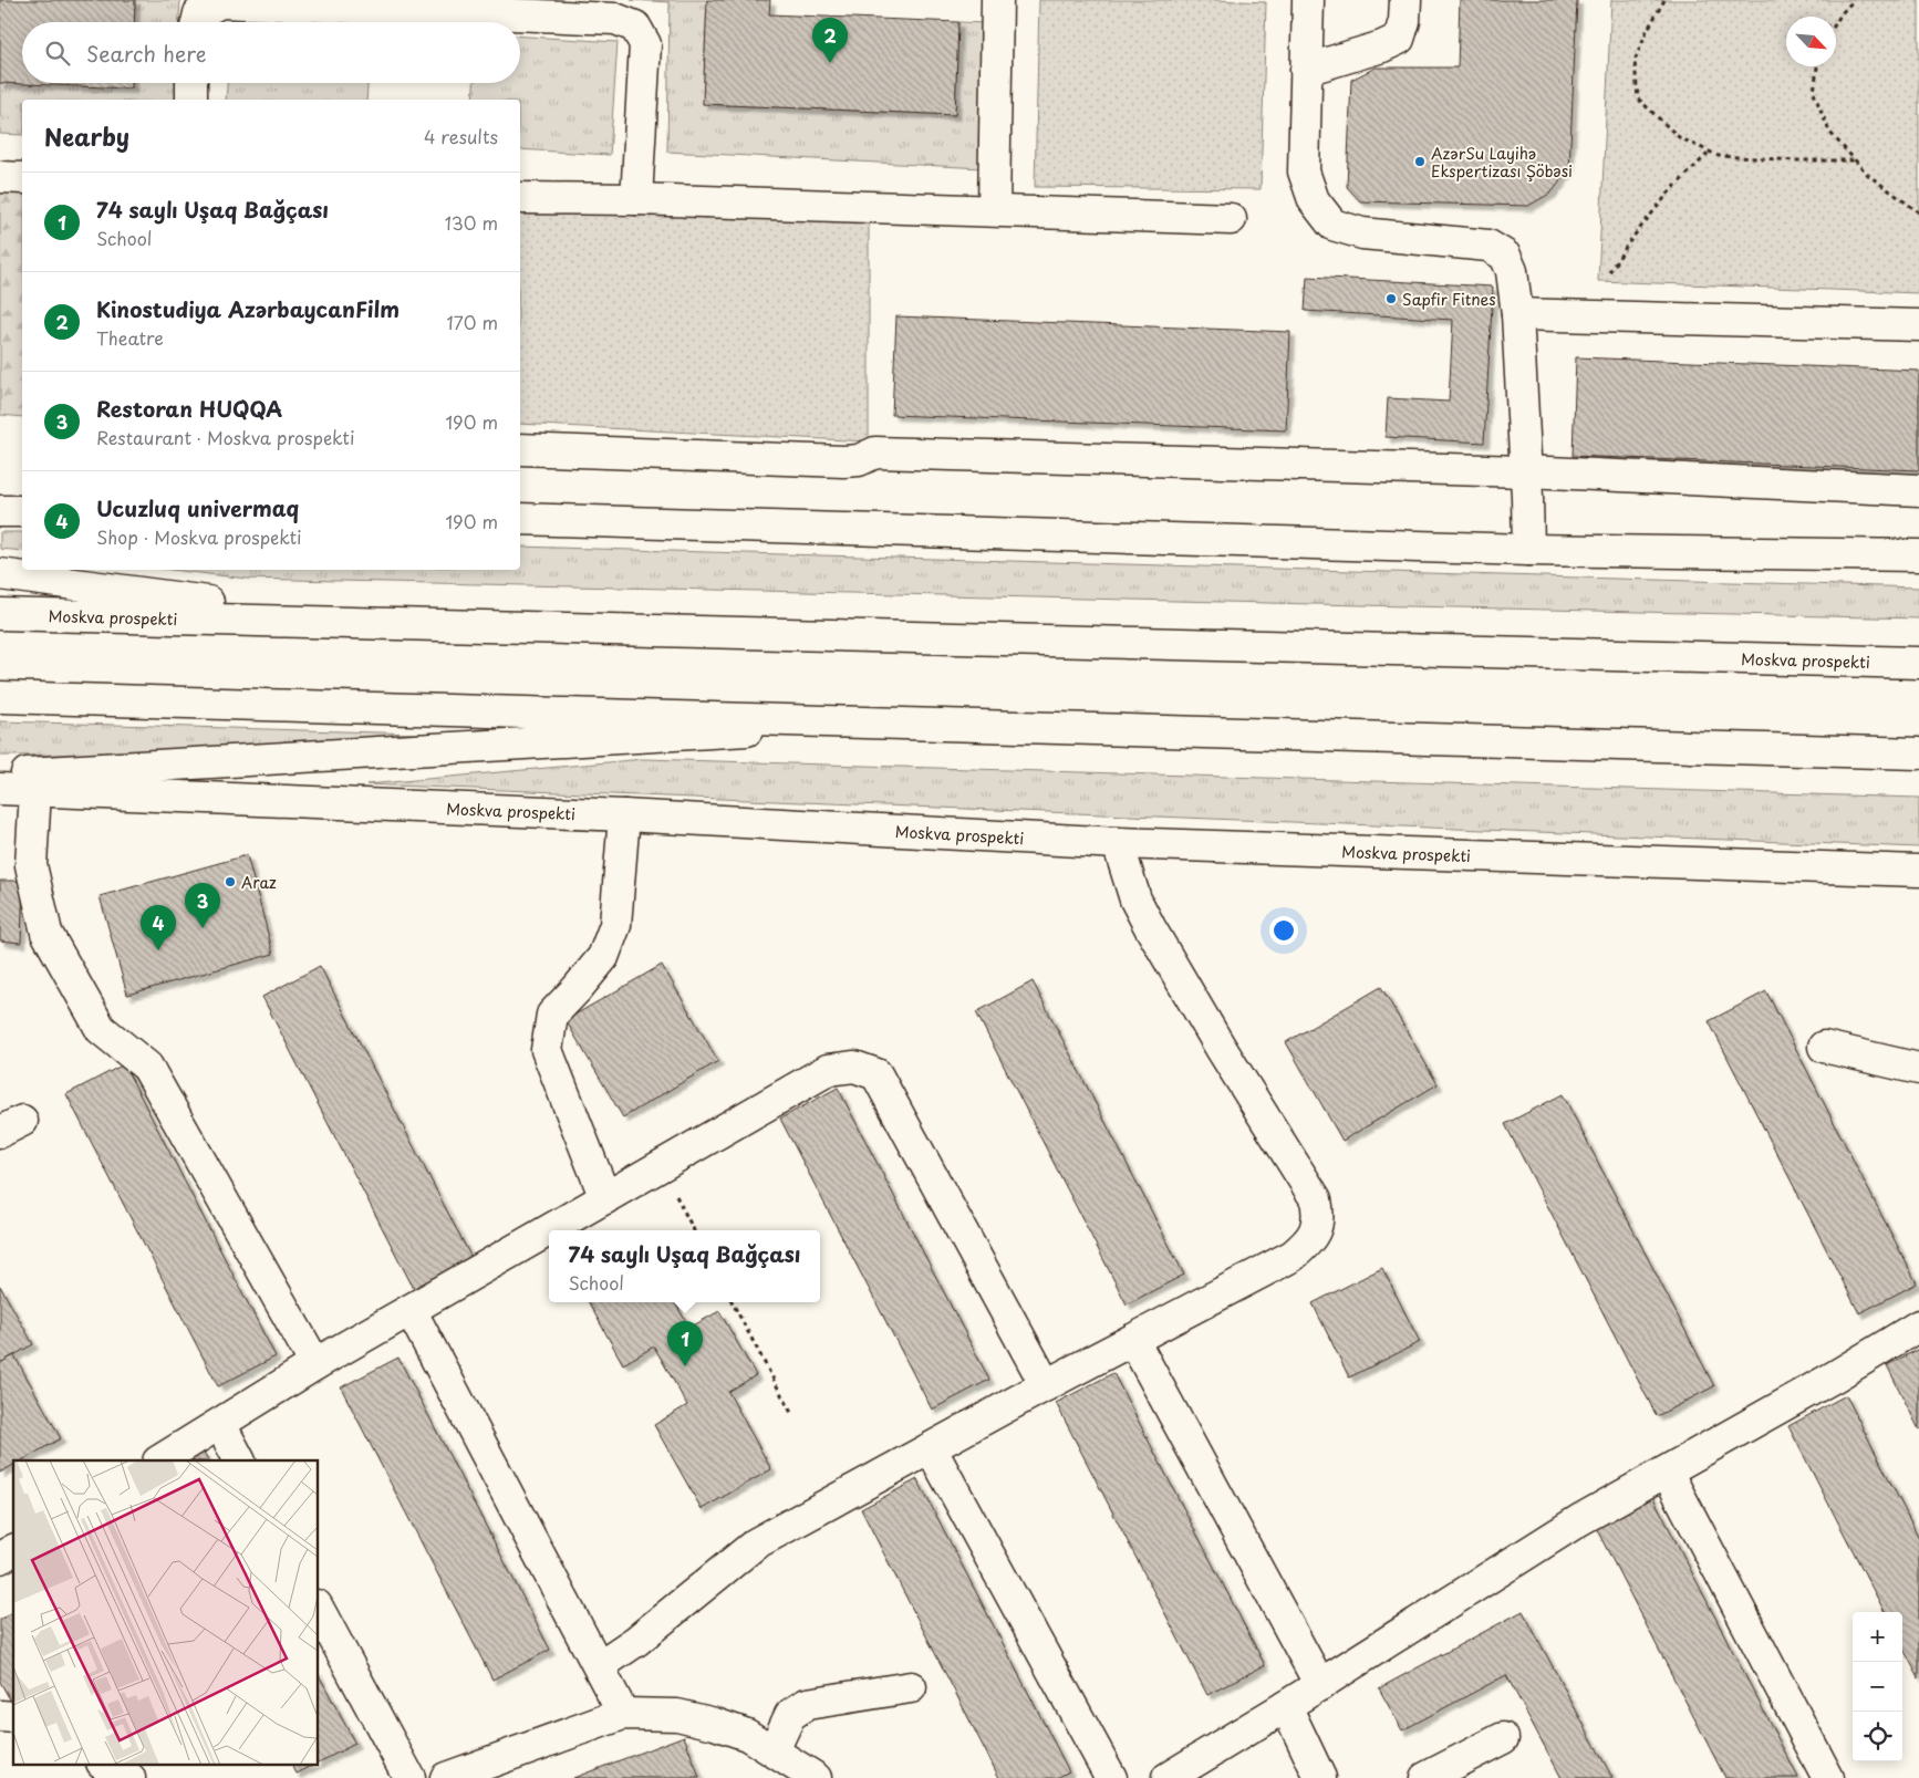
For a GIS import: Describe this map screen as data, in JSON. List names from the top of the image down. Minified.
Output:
{"streets":{"main road":["Moskva prospekti"]},"places":["AzərSu Layihə Ekspertizası Şöbəsi","Sapfir Fitnes","Araz"],"north":"bottom right","page":{"pins":["2","3","4","1"],"search":"Search here","heading":["Nearby","4 results"],"list":[{"mark":"1","name":"74 saylı Uşaq Bağçası","note":"School","value":"130 m"},{"mark":"2","name":"Kinostudiya AzərbaycanFilm","note":"Theatre","value":"170 m"},{"mark":"3","name":"Restoran HUQQA","note":"Restaurant · Moskva prospekti","value":"190 m"},{"mark":"4","name":"Ucuzluq univermaq","note":"Shop · Moskva prospekti","value":"190 m"}],"popup":["74 saylı Uşaq Bağçası","School"],"map_buttons":["+","−"]}}
